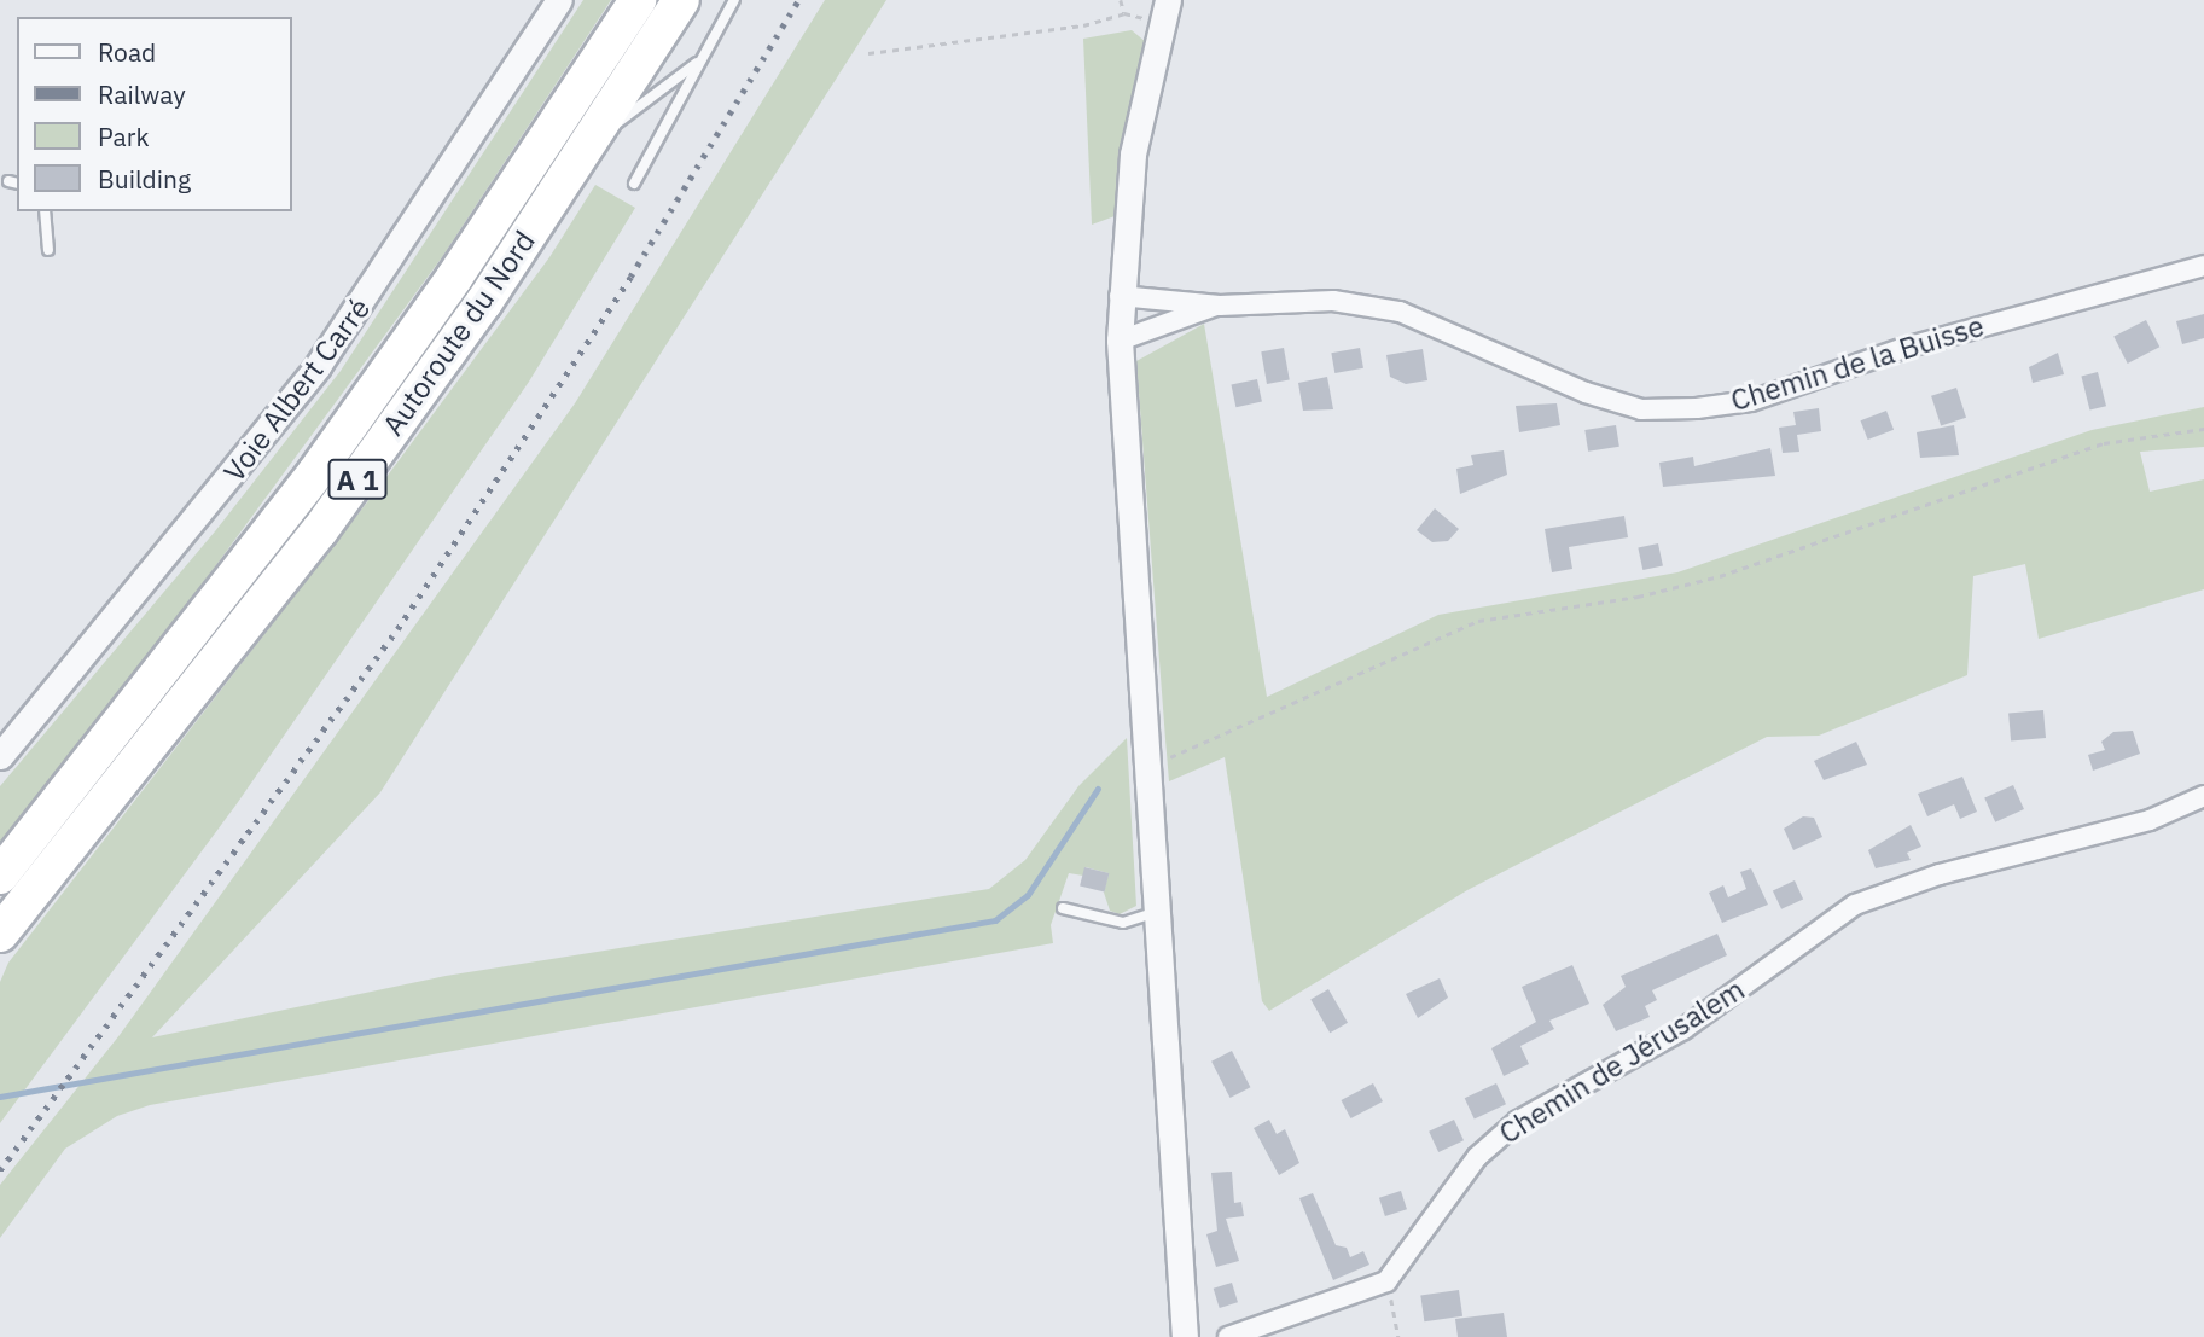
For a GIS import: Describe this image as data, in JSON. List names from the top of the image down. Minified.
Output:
{"streets":{"highway":["Autoroute du Nord","A 1"],"street":["Chemin de la Buisse","Voie Albert Carré","Chemin de Jérusalem"]},"legend":["Road","Railway","Park","Building"]}
